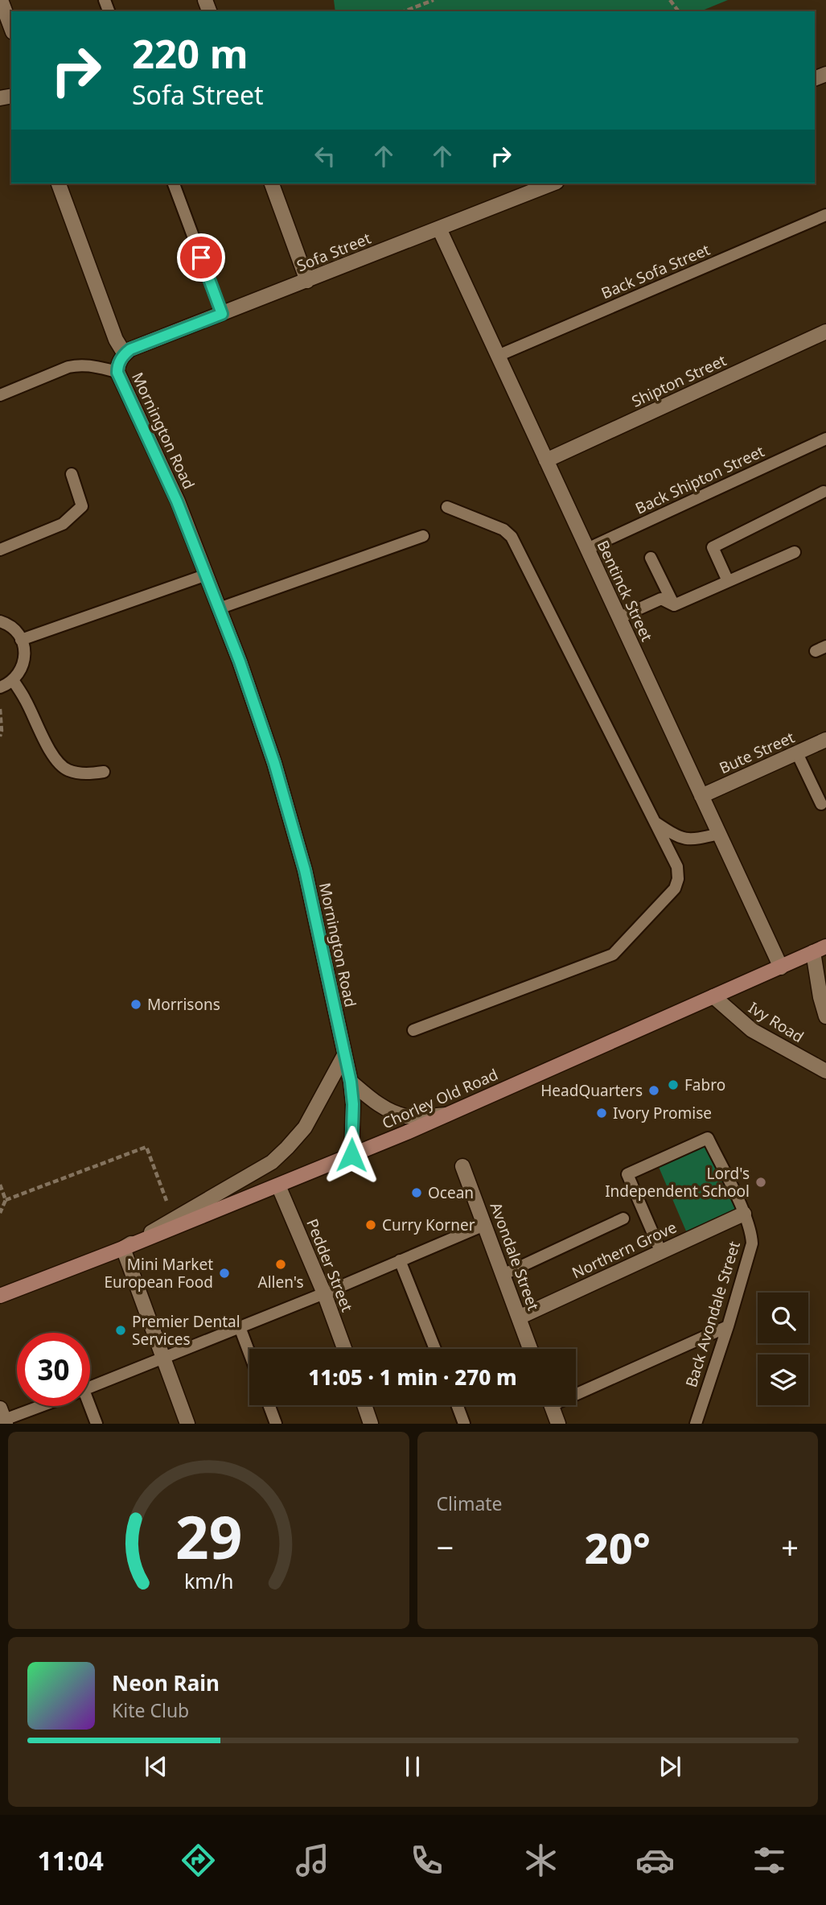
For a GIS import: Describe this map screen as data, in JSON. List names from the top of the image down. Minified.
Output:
{"streets":{"main road":["Chorley Old Road"],"street":["Sofa Street","Shipton Street","Mornington Road","Bentinck Street","Bute Street","Ivy Road","Northern Grove","Avondale Street","Pedder Street"],"lane":["Back Sofa Street","Back Shipton Street","Back Avondale Street"]},"crossings":[["Sofa Street","Mornington Road"],["Sofa Street","Bentinck Street"],["Back Sofa Street","Bentinck Street"],["Shipton Street","Bentinck Street"],["Mornington Road","Chorley Old Road"],["Back Shipton Street","Bentinck Street"],["Bentinck Street","Bute Street"],["Bentinck Street","Chorley Old Road"],["Ivy Road","Chorley Old Road"],["Chorley Old Road","Pedder Street"],["Northern Grove","Avondale Street"],["Northern Grove","Back Avondale Street"]],"places":["Morrisons","Fabro","HeadQuarters","Ivory Promise","Lord's Independent School","Ocean","Curry Korner","Allen's","Mini Market European Food","Premier Dental Services"],"page":{"turn":["220 m","Sofa Street"],"limit":"30","trip":"11:05 · 1 min · 270 m","tile":"Climate","heat":["−","20°","+"],"song":["Neon Rain","Kite Club"],"tabs":"11:04","gauge":["29","km/h"]}}
